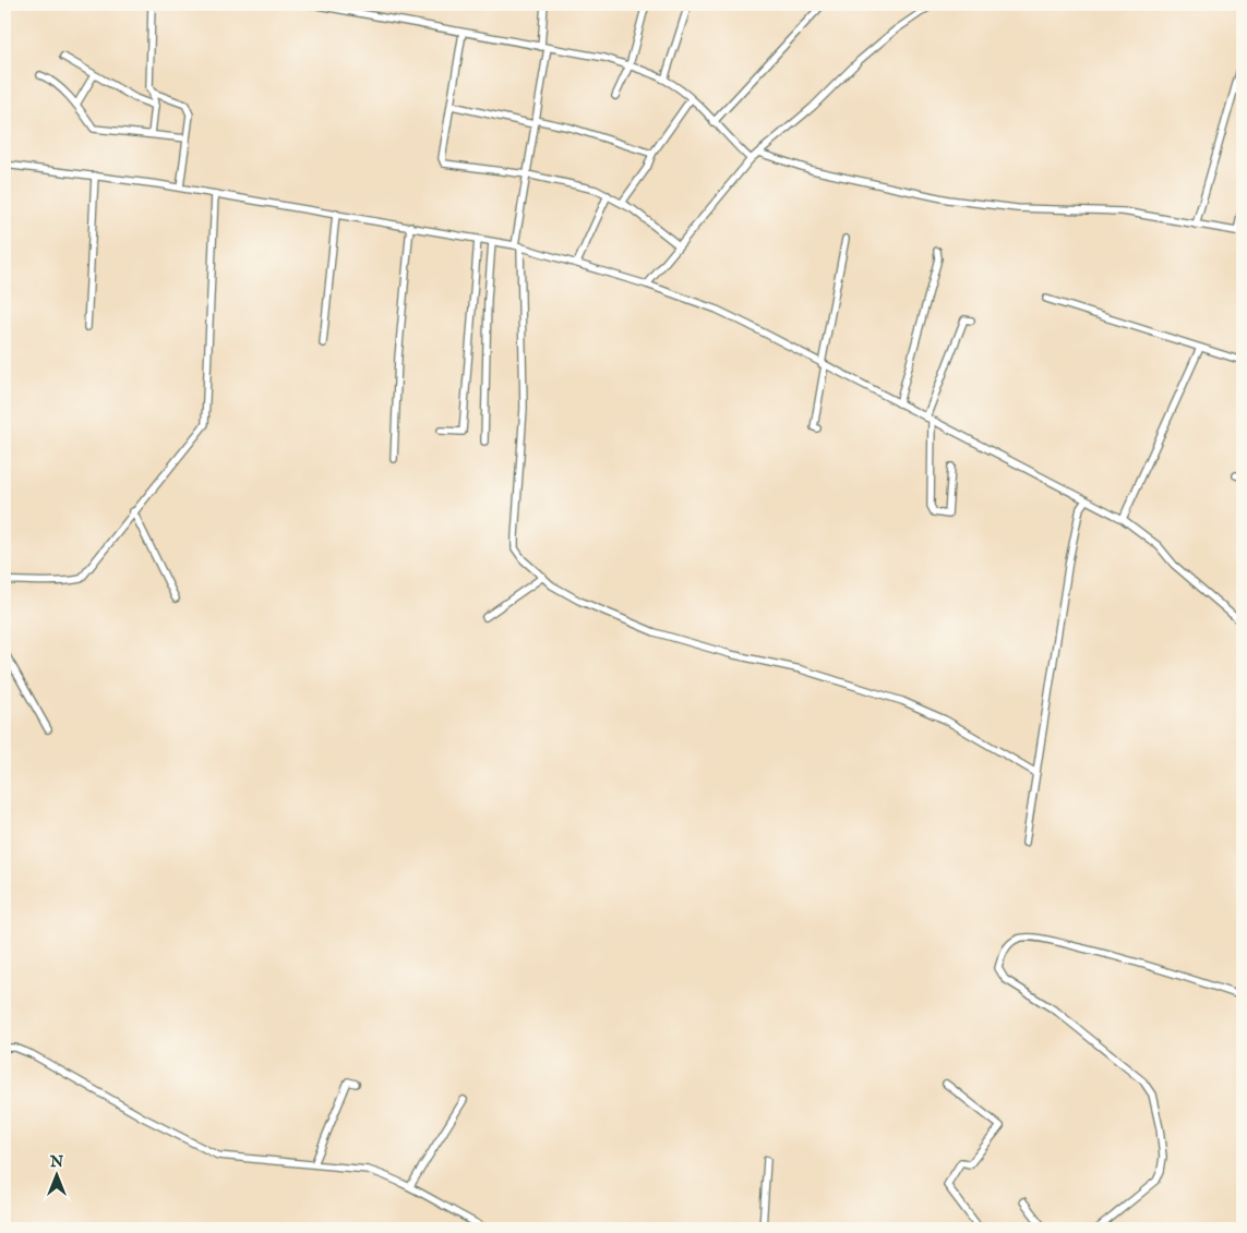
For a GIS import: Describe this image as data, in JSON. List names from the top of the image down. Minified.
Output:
{"north":"top"}
